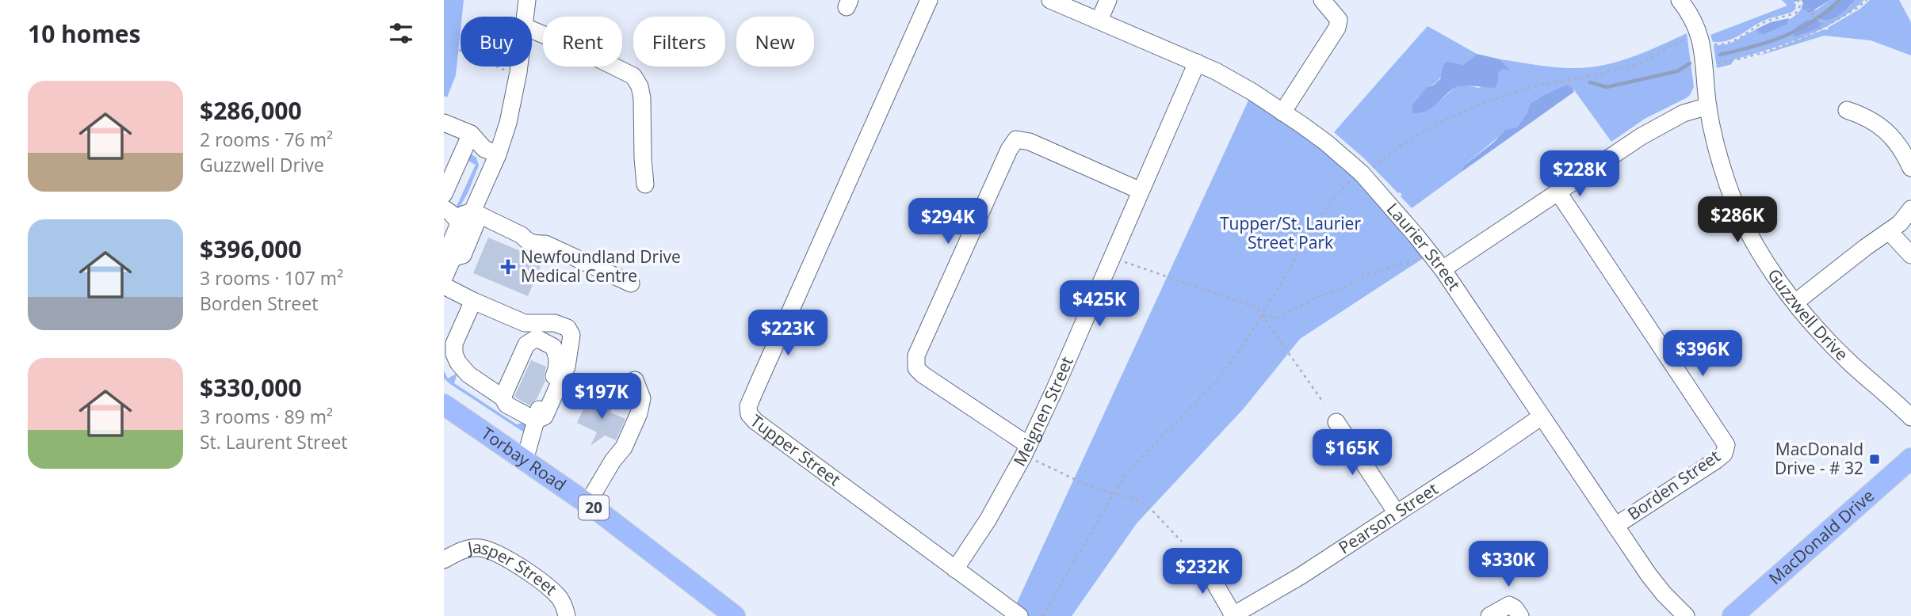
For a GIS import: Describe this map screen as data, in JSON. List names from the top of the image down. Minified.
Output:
{"streets":{"main road":["Torbay Road","20","MacDonald Drive"],"street":["Laurier Street","Guzzwell Drive","Meignen Street","Tupper Street","Borden Street","Pearson Street","Jasper Street"]},"crossings":[["Laurier Street","Meignen Street"],["Laurier Street","Borden Street"],["Laurier Street","Pearson Street"],["Meignen Street","Tupper Street"]],"parks":["Tupper/St. Laurier Street Park"],"places":{"health":["Newfoundland Drive Medical Centre"],"transit":["MacDonald Drive - # 32"]},"page":{"heading":"10 homes","chip":["Buy","Rent","Filters","New"],"list":[{"name":"$286,000","note":"2 rooms · 76 m² · Guzzwell Drive"},{"name":"$396,000","note":"3 rooms · 107 m² · Borden Street"},{"name":"$330,000","note":"3 rooms · 89 m² · St. Laurent Street"}],"price":["$228K","$286K","$294K","$425K","$223K","$396K","$197K","$165K","$330K","$232K"]}}
